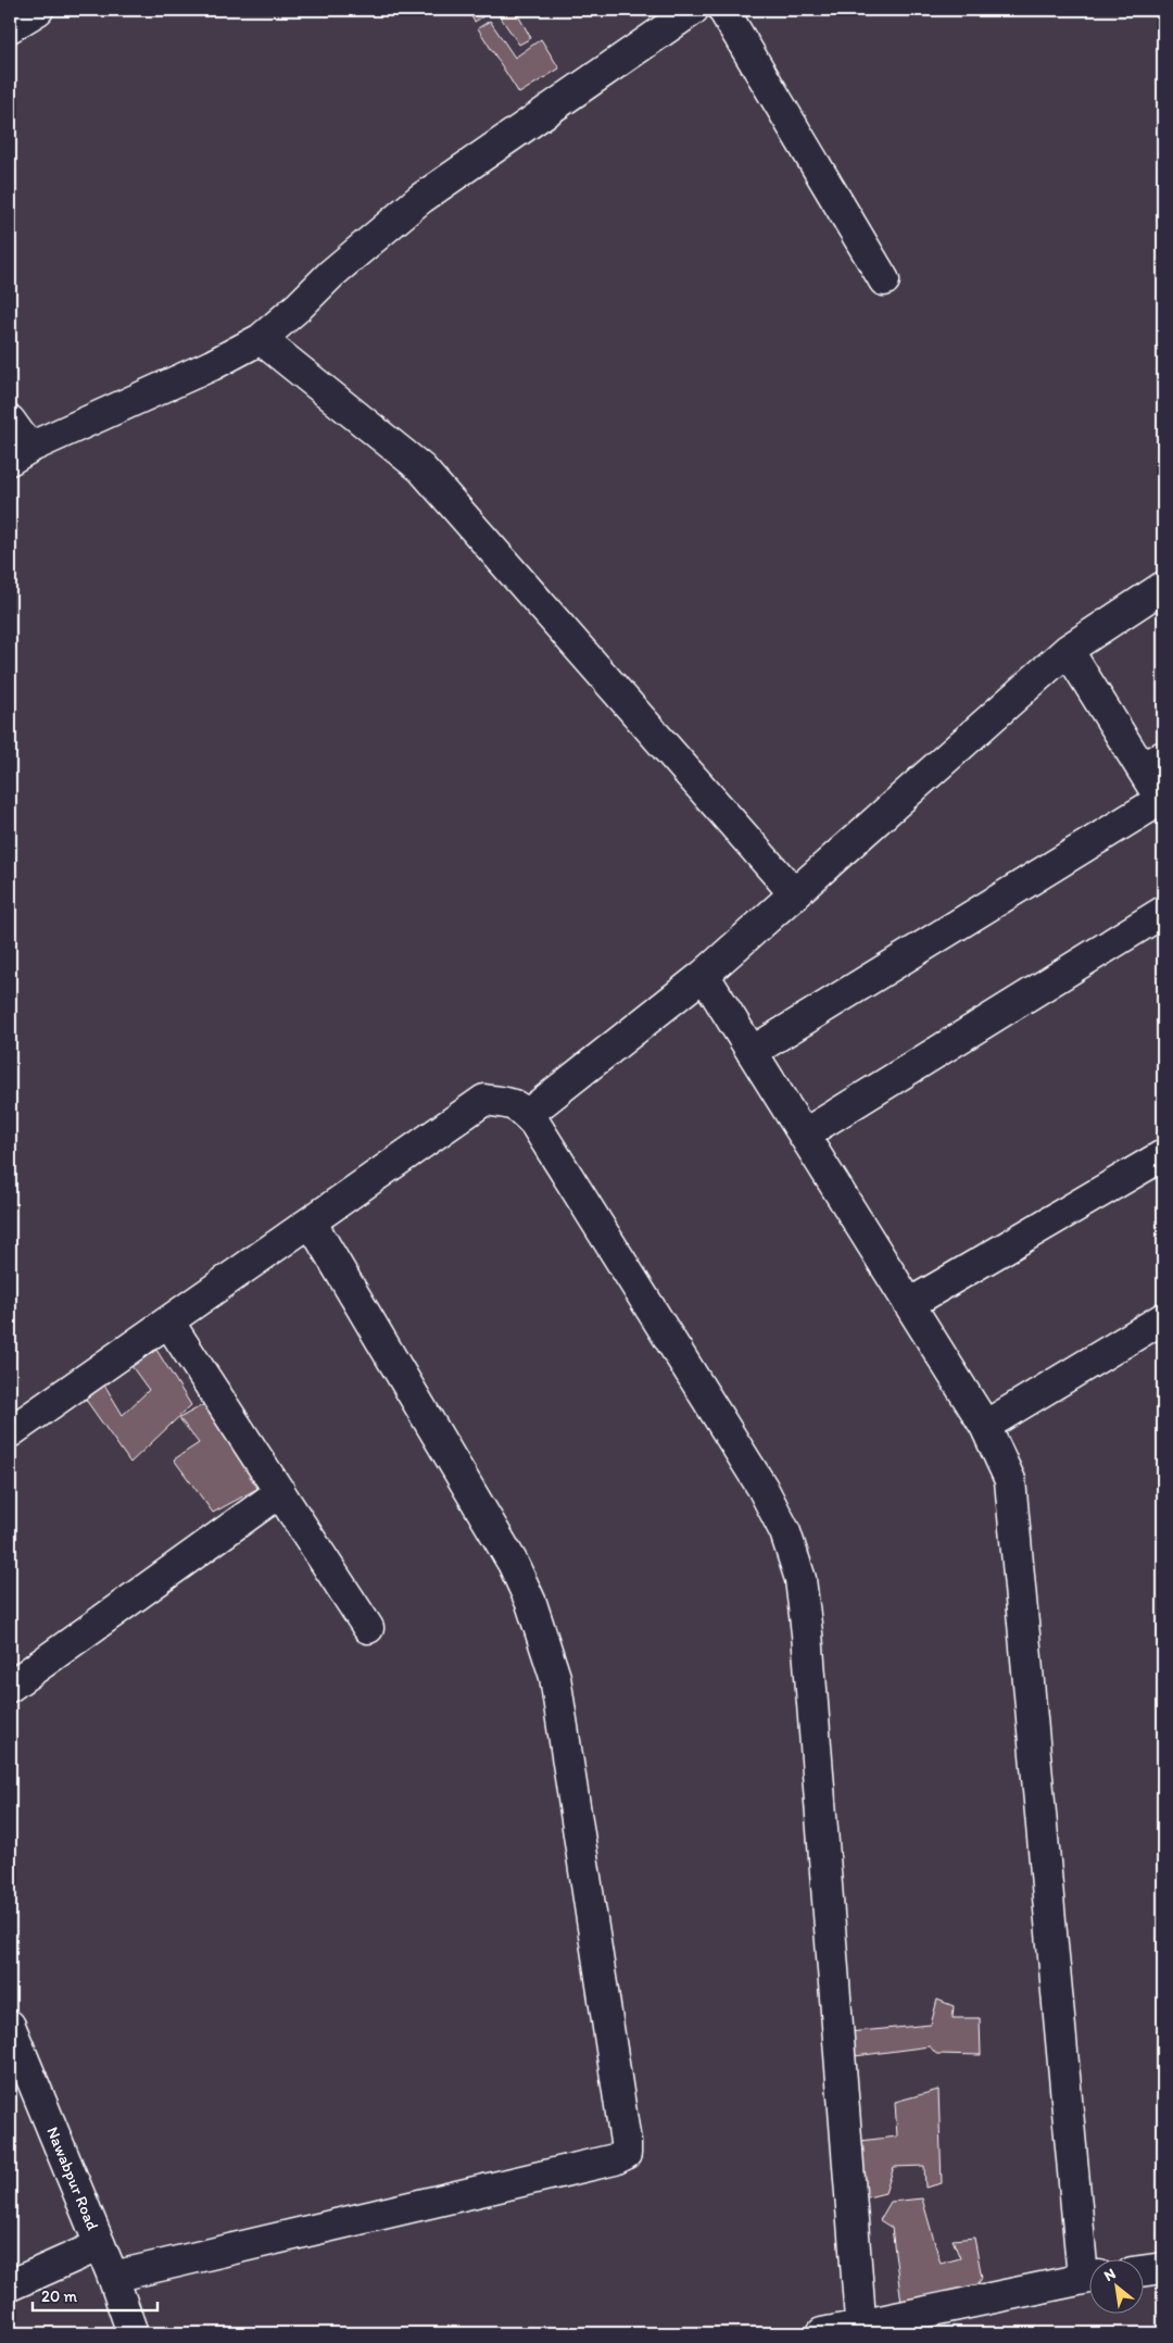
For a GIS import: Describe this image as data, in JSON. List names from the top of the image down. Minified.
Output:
{"streets":{"street":["Nawabpur Road"]},"scale_bar":"20 m","north":"top left"}
